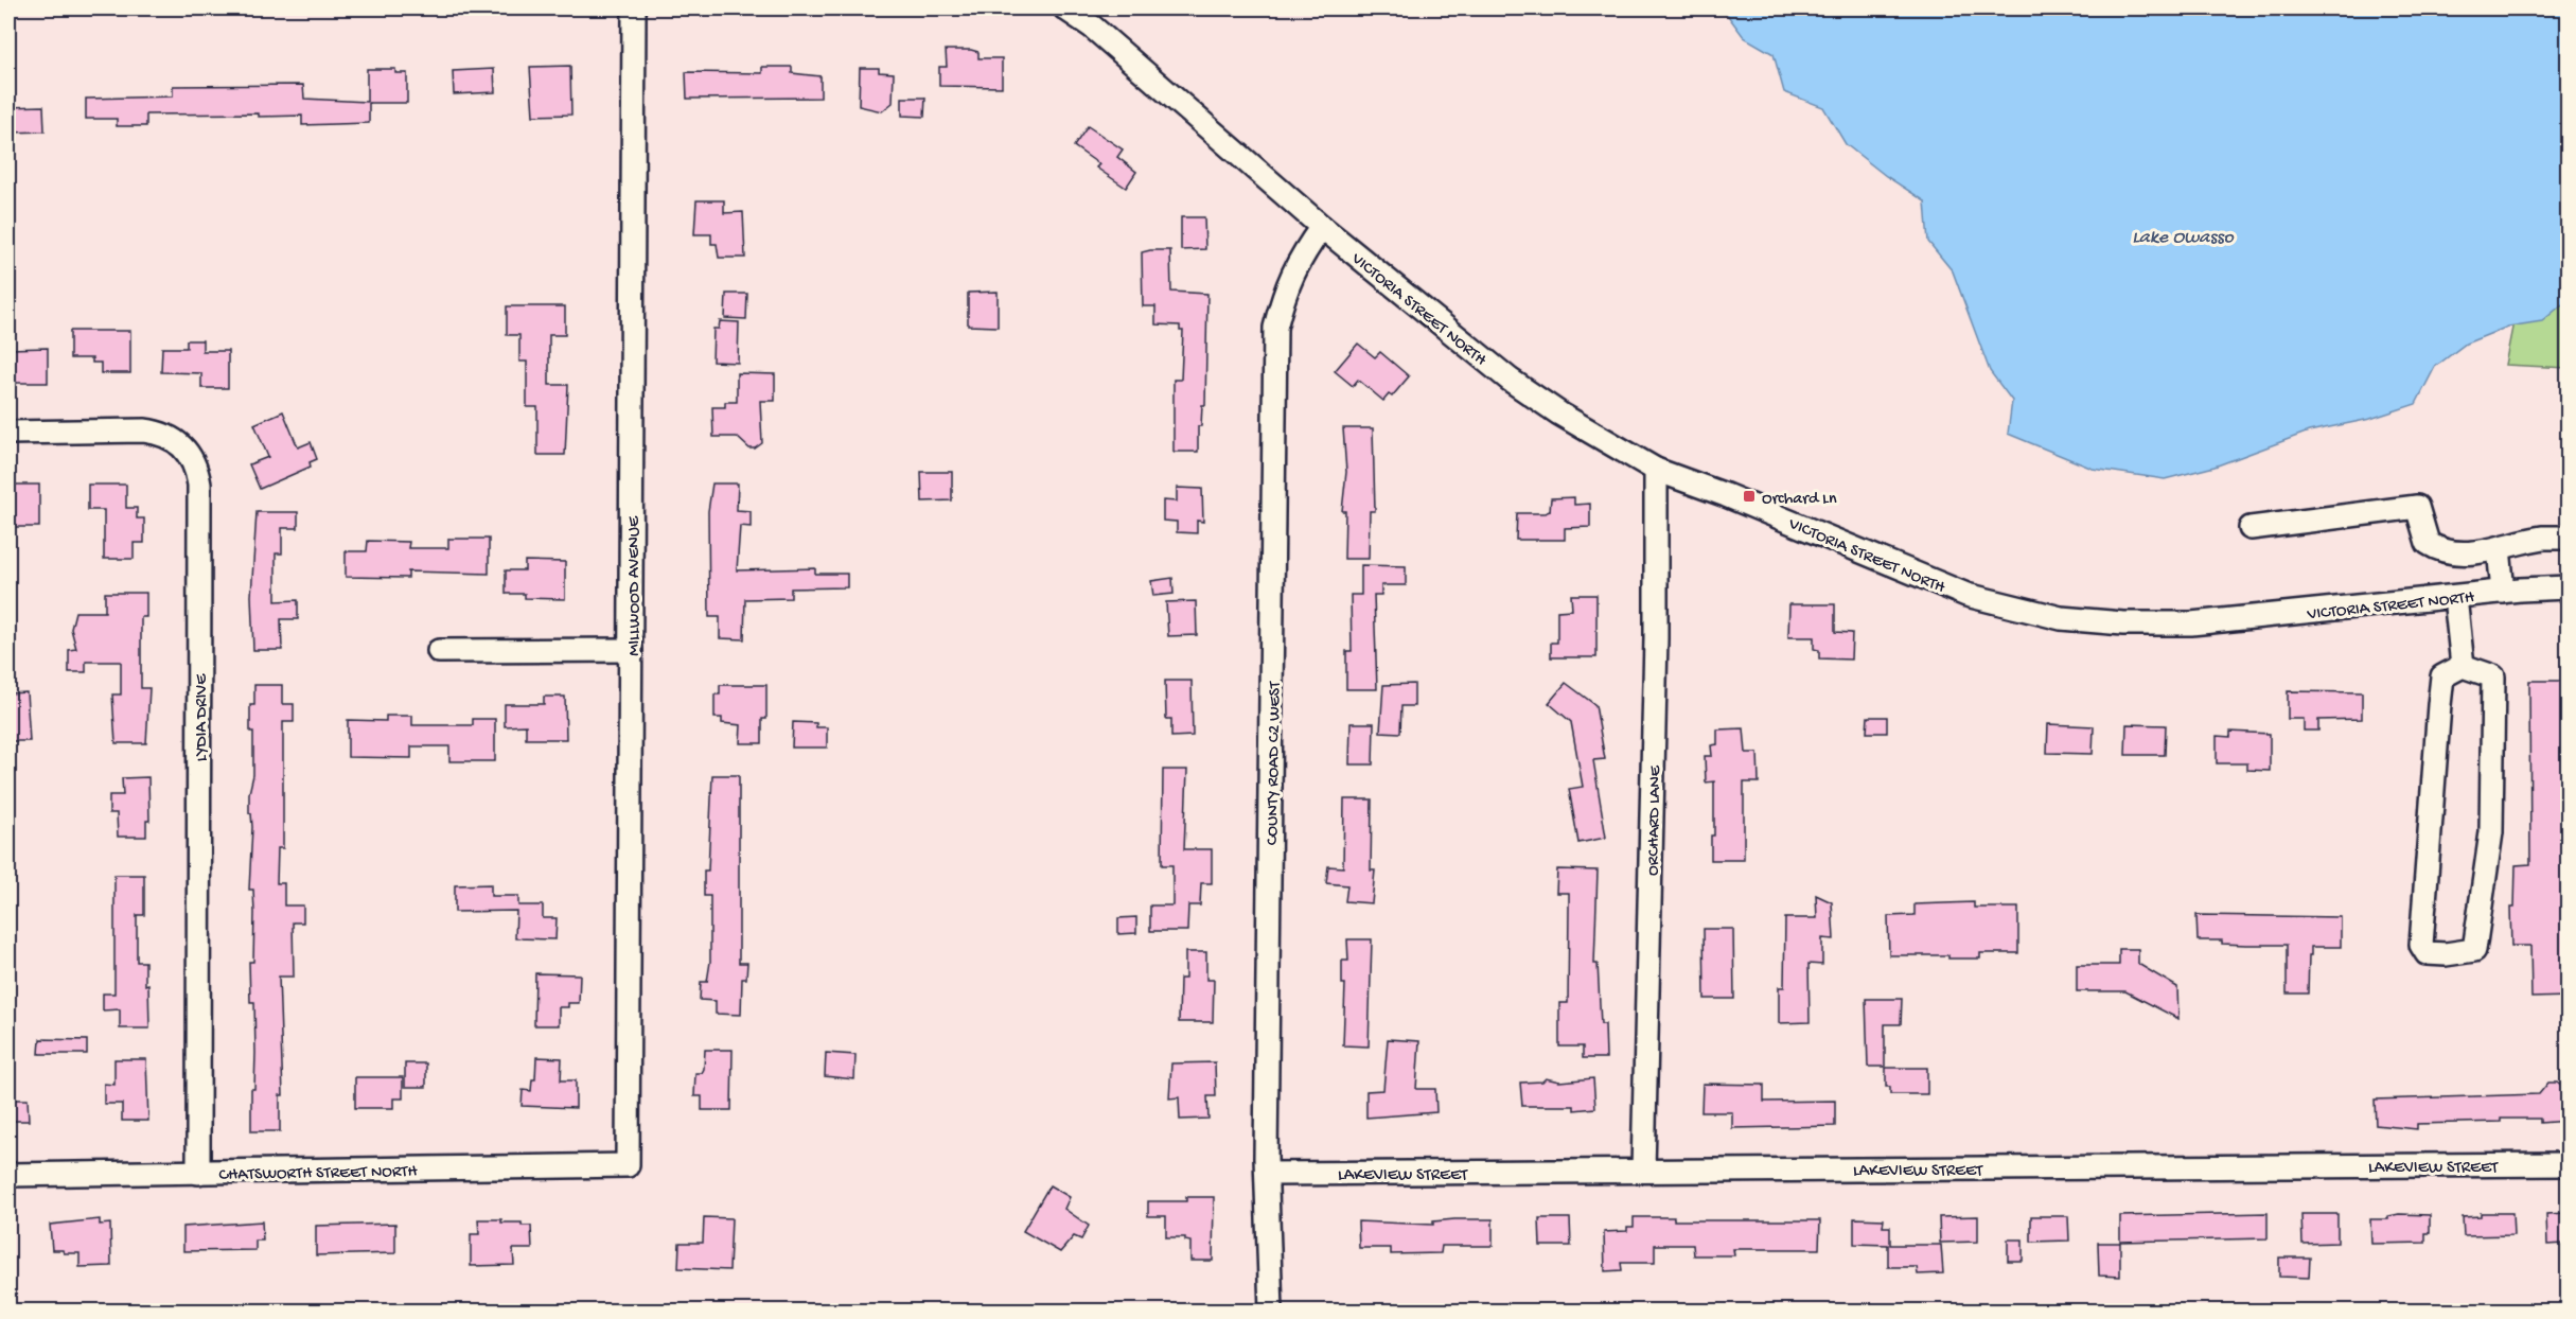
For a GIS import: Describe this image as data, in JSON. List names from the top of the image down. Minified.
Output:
{"streets":{"street":["VICTORIA STREET NORTH","MILLWOOD AVENUE","LYDIA DRIVE","COUNTY ROAD C2 WEST","ORCHARD LANE","LAKEVIEW STREET","CHATSWORTH STREET NORTH"]},"crossings":[["VICTORIA STREET NORTH","COUNTY ROAD C2 WEST"],["VICTORIA STREET NORTH","ORCHARD LANE"],["MILLWOOD AVENUE","CHATSWORTH STREET NORTH"],["LYDIA DRIVE","CHATSWORTH STREET NORTH"],["COUNTY ROAD C2 WEST","LAKEVIEW STREET"],["ORCHARD LANE","LAKEVIEW STREET"]],"water":["Lake Owasso"],"places":{"transit":["Orchard Ln"]}}
